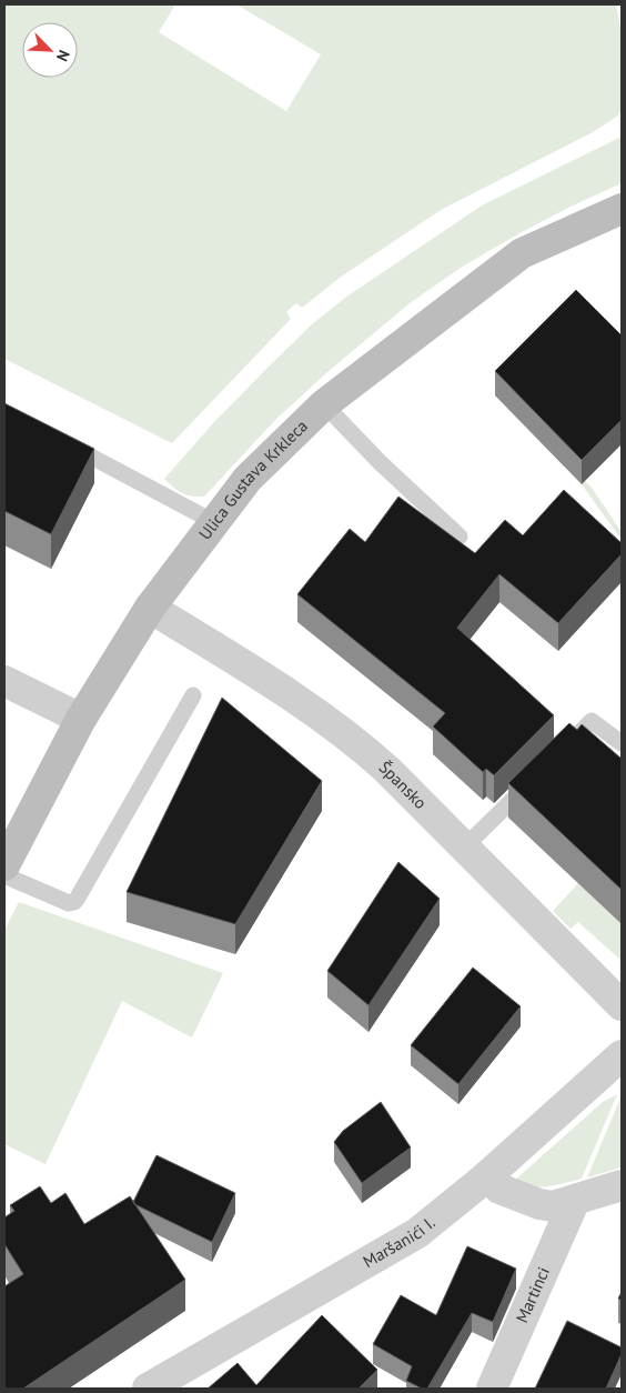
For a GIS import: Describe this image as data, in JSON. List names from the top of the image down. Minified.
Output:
{"streets":{"street":["Ulica Gustava Krkleca","Špansko","Maršanići I.","Martinci"]},"crossings":[["Ulica Gustava Krkleca","Špansko"]],"north":"bottom right"}
